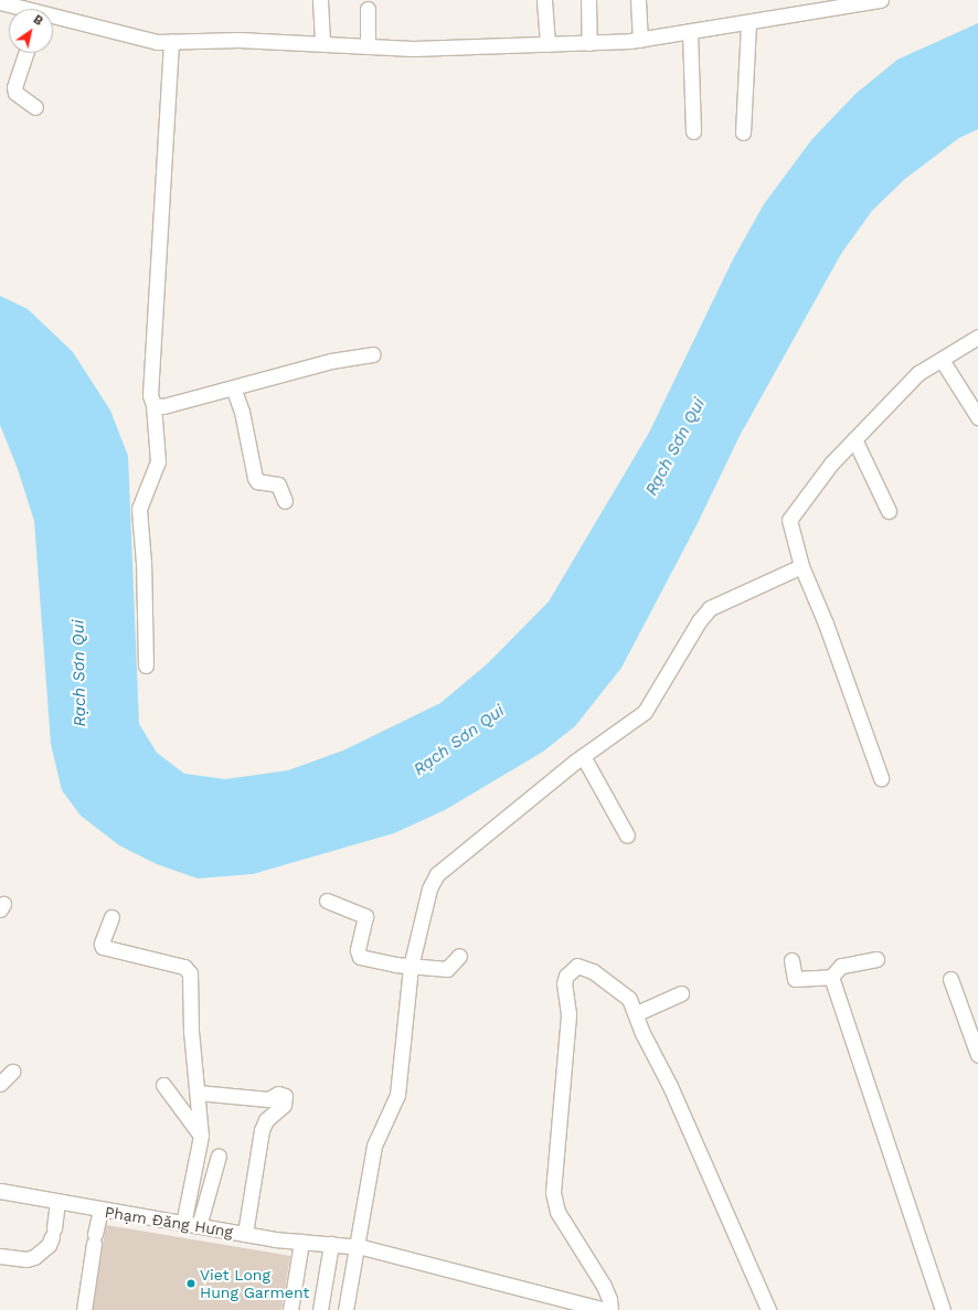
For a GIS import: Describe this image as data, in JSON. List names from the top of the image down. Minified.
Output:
{"streets":{"street":["Phạm Đăng Hưng"]},"water":["Rạch Sơn Qui"],"places":["Viet Long Hung Garment"],"north":"top right"}
